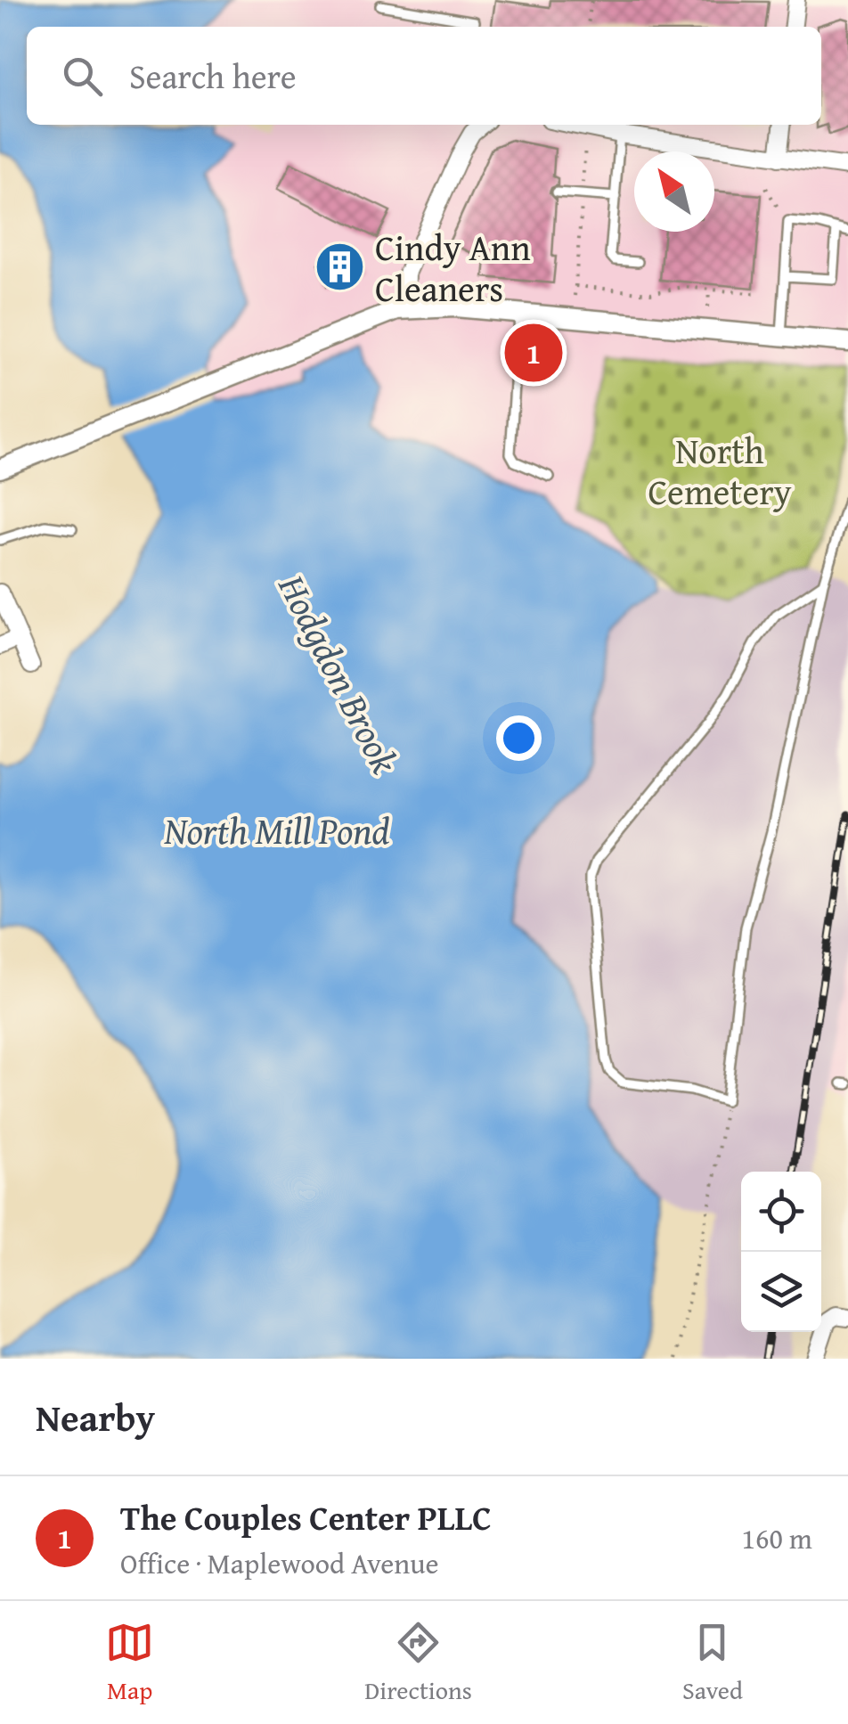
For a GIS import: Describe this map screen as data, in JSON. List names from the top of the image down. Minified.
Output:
{"water":["Hodgdon Brook","North Mill Pond"],"parks":["North Cemetery"],"places":{"building":["Cindy Ann Cleaners"]},"north":"top left","page":{"search":"Search here","pins":"1","heading":"Nearby","list":[{"mark":"1","name":"The Couples Center PLLC","note":"Office · Maplewood Avenue","value":"160 m"}],"nav":["Map","Directions","Saved"]}}
